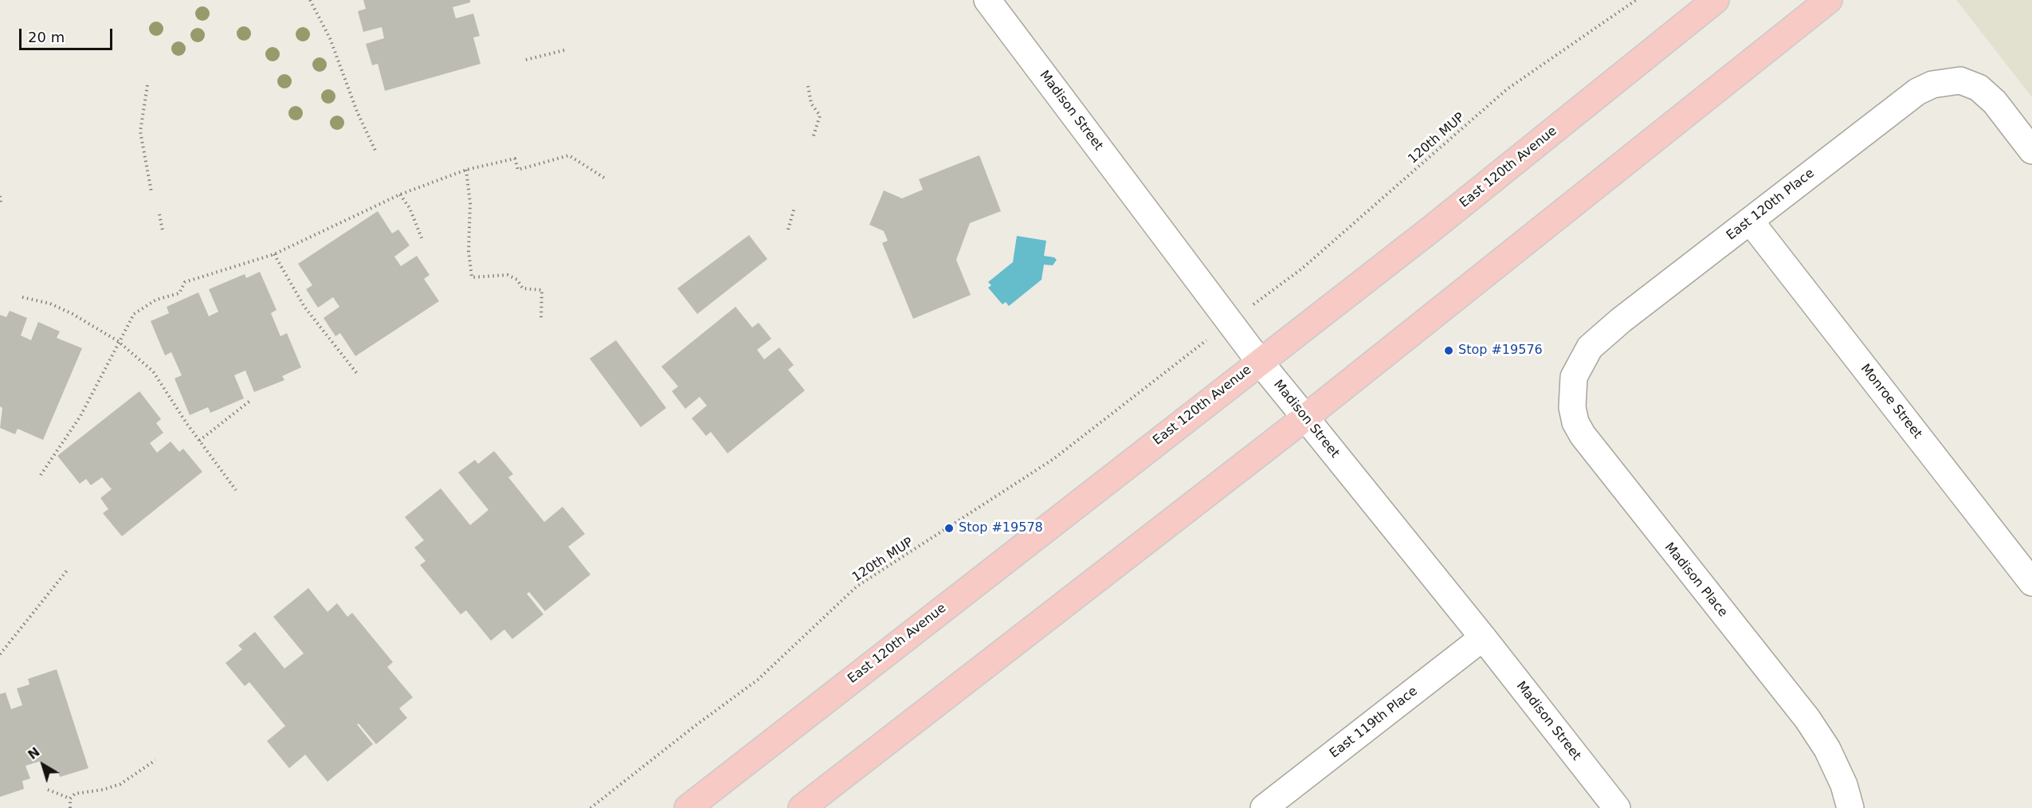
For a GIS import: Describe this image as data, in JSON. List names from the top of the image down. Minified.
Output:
{"streets":{"main road":["East 120th Avenue"],"street":["Madison Street","East 120th Place","Monroe Street","Madison Place","East 119th Place"],"path":["120th MUP"]},"crossings":[["Madison Street","East 120th Avenue"],["Madison Street","East 119th Place"],["East 120th Place","Monroe Street"],["East 120th Place","Madison Place"]],"places":["Stop #19576","Stop #19578"],"scale_bar":"20 m","north":"top left"}
